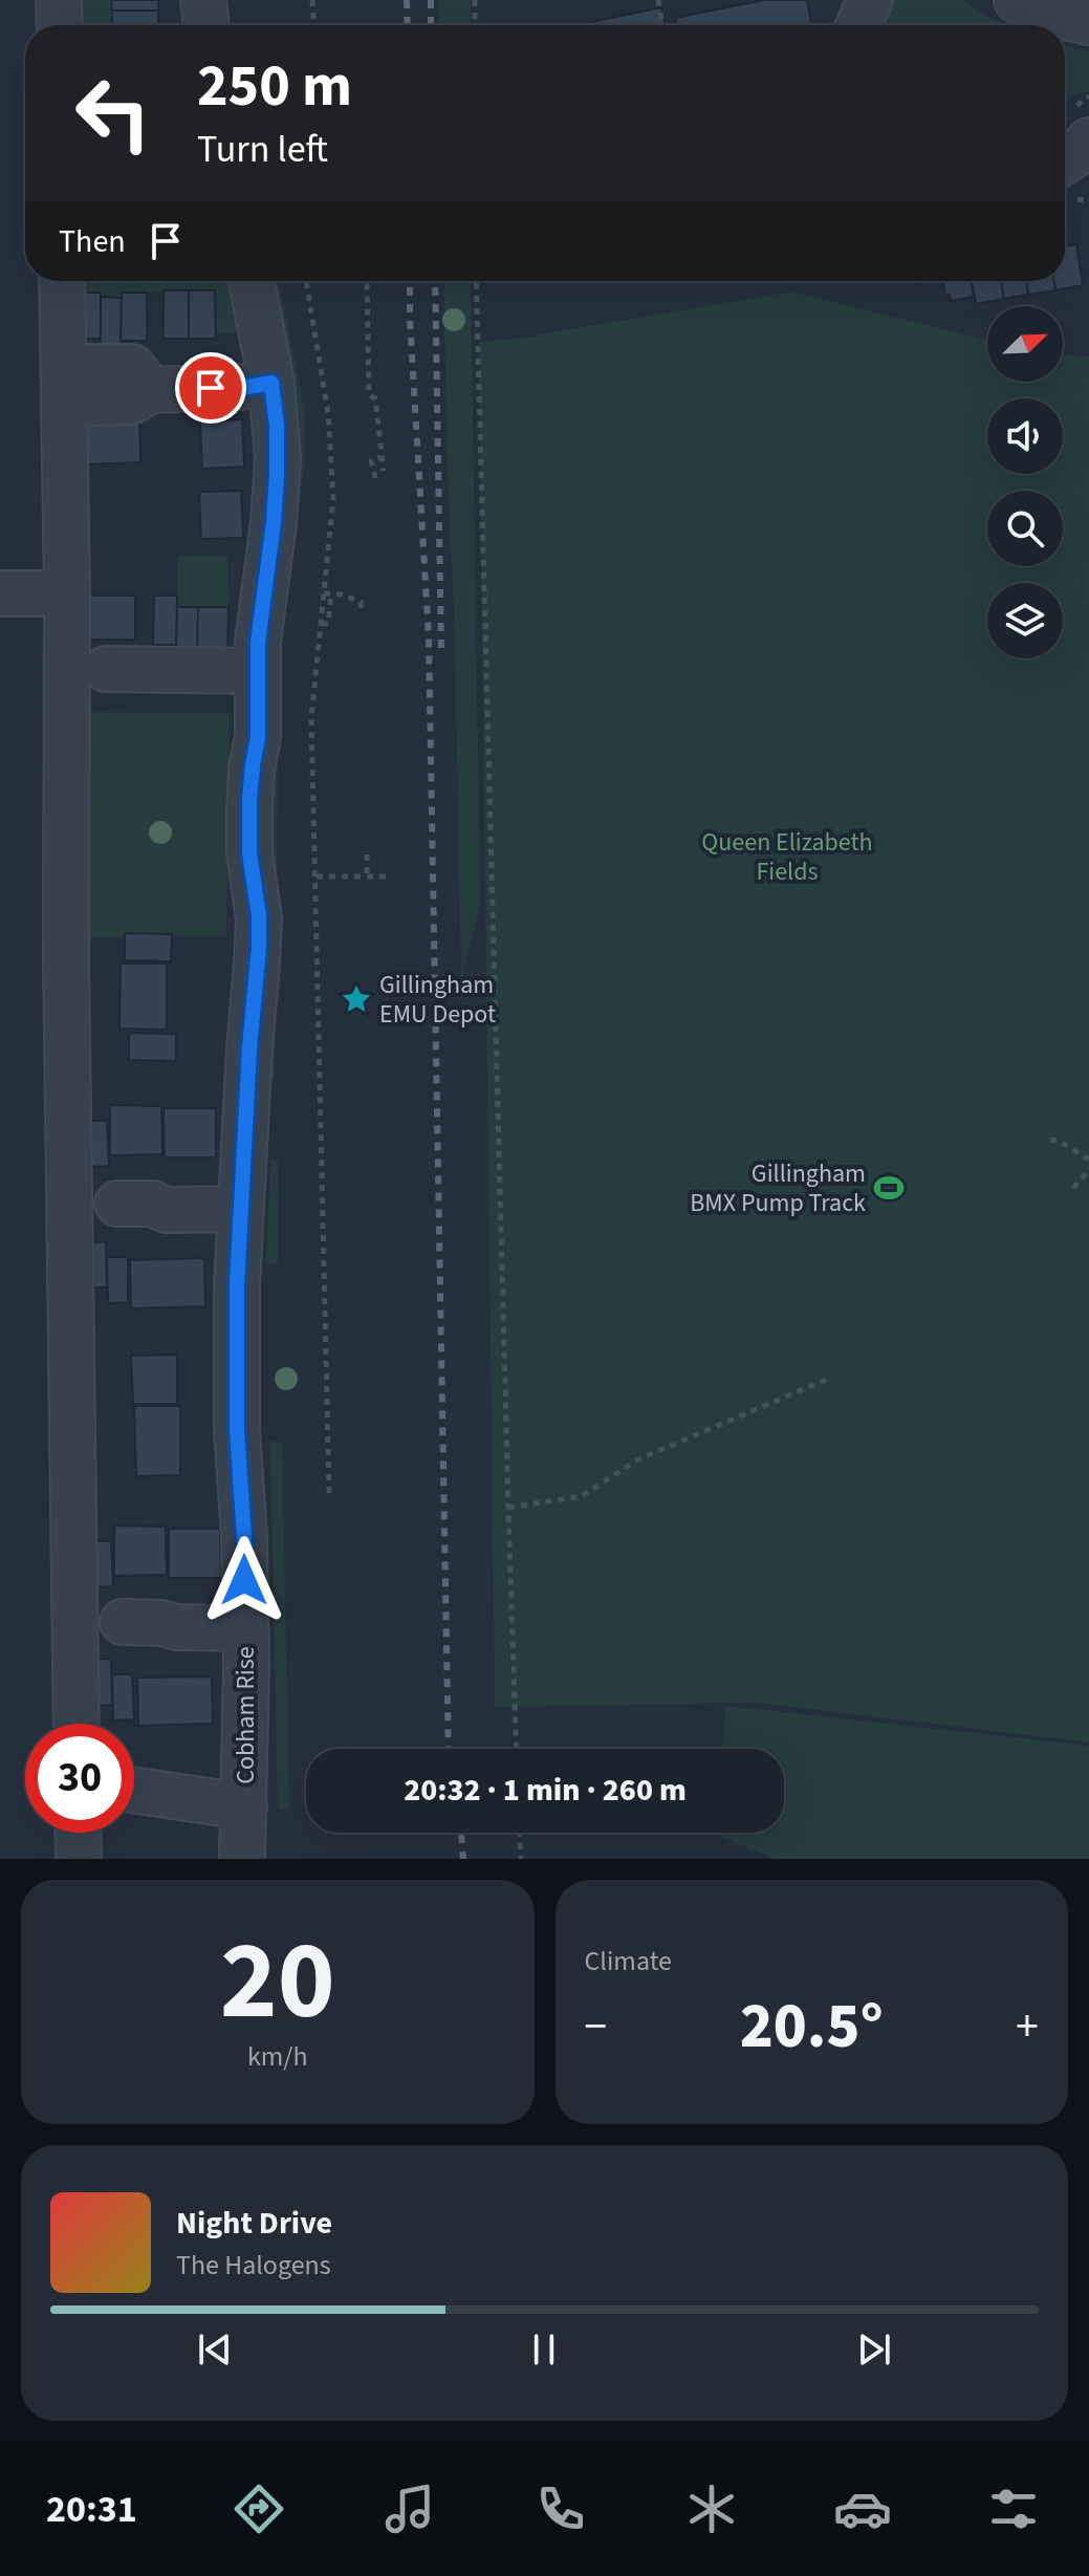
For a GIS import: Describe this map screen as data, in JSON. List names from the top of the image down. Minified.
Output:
{"streets":{"street":["Cobham Rise"]},"parks":["Queen Elizabeth Fields"],"places":{"place":["Gillingham EMU Depot"],"sports":["Gillingham BMX Pump Track"]},"north":"top right","page":{"turn":["250 m","Turn left"],"then":"Then","limit":"30","trip":"20:32 · 1 min · 260 m","tile":[["20","km/h"],"Climate"],"heat":["−","20.5°","+"],"song":["Night Drive","The Halogens"],"tabs":"20:31"}}
